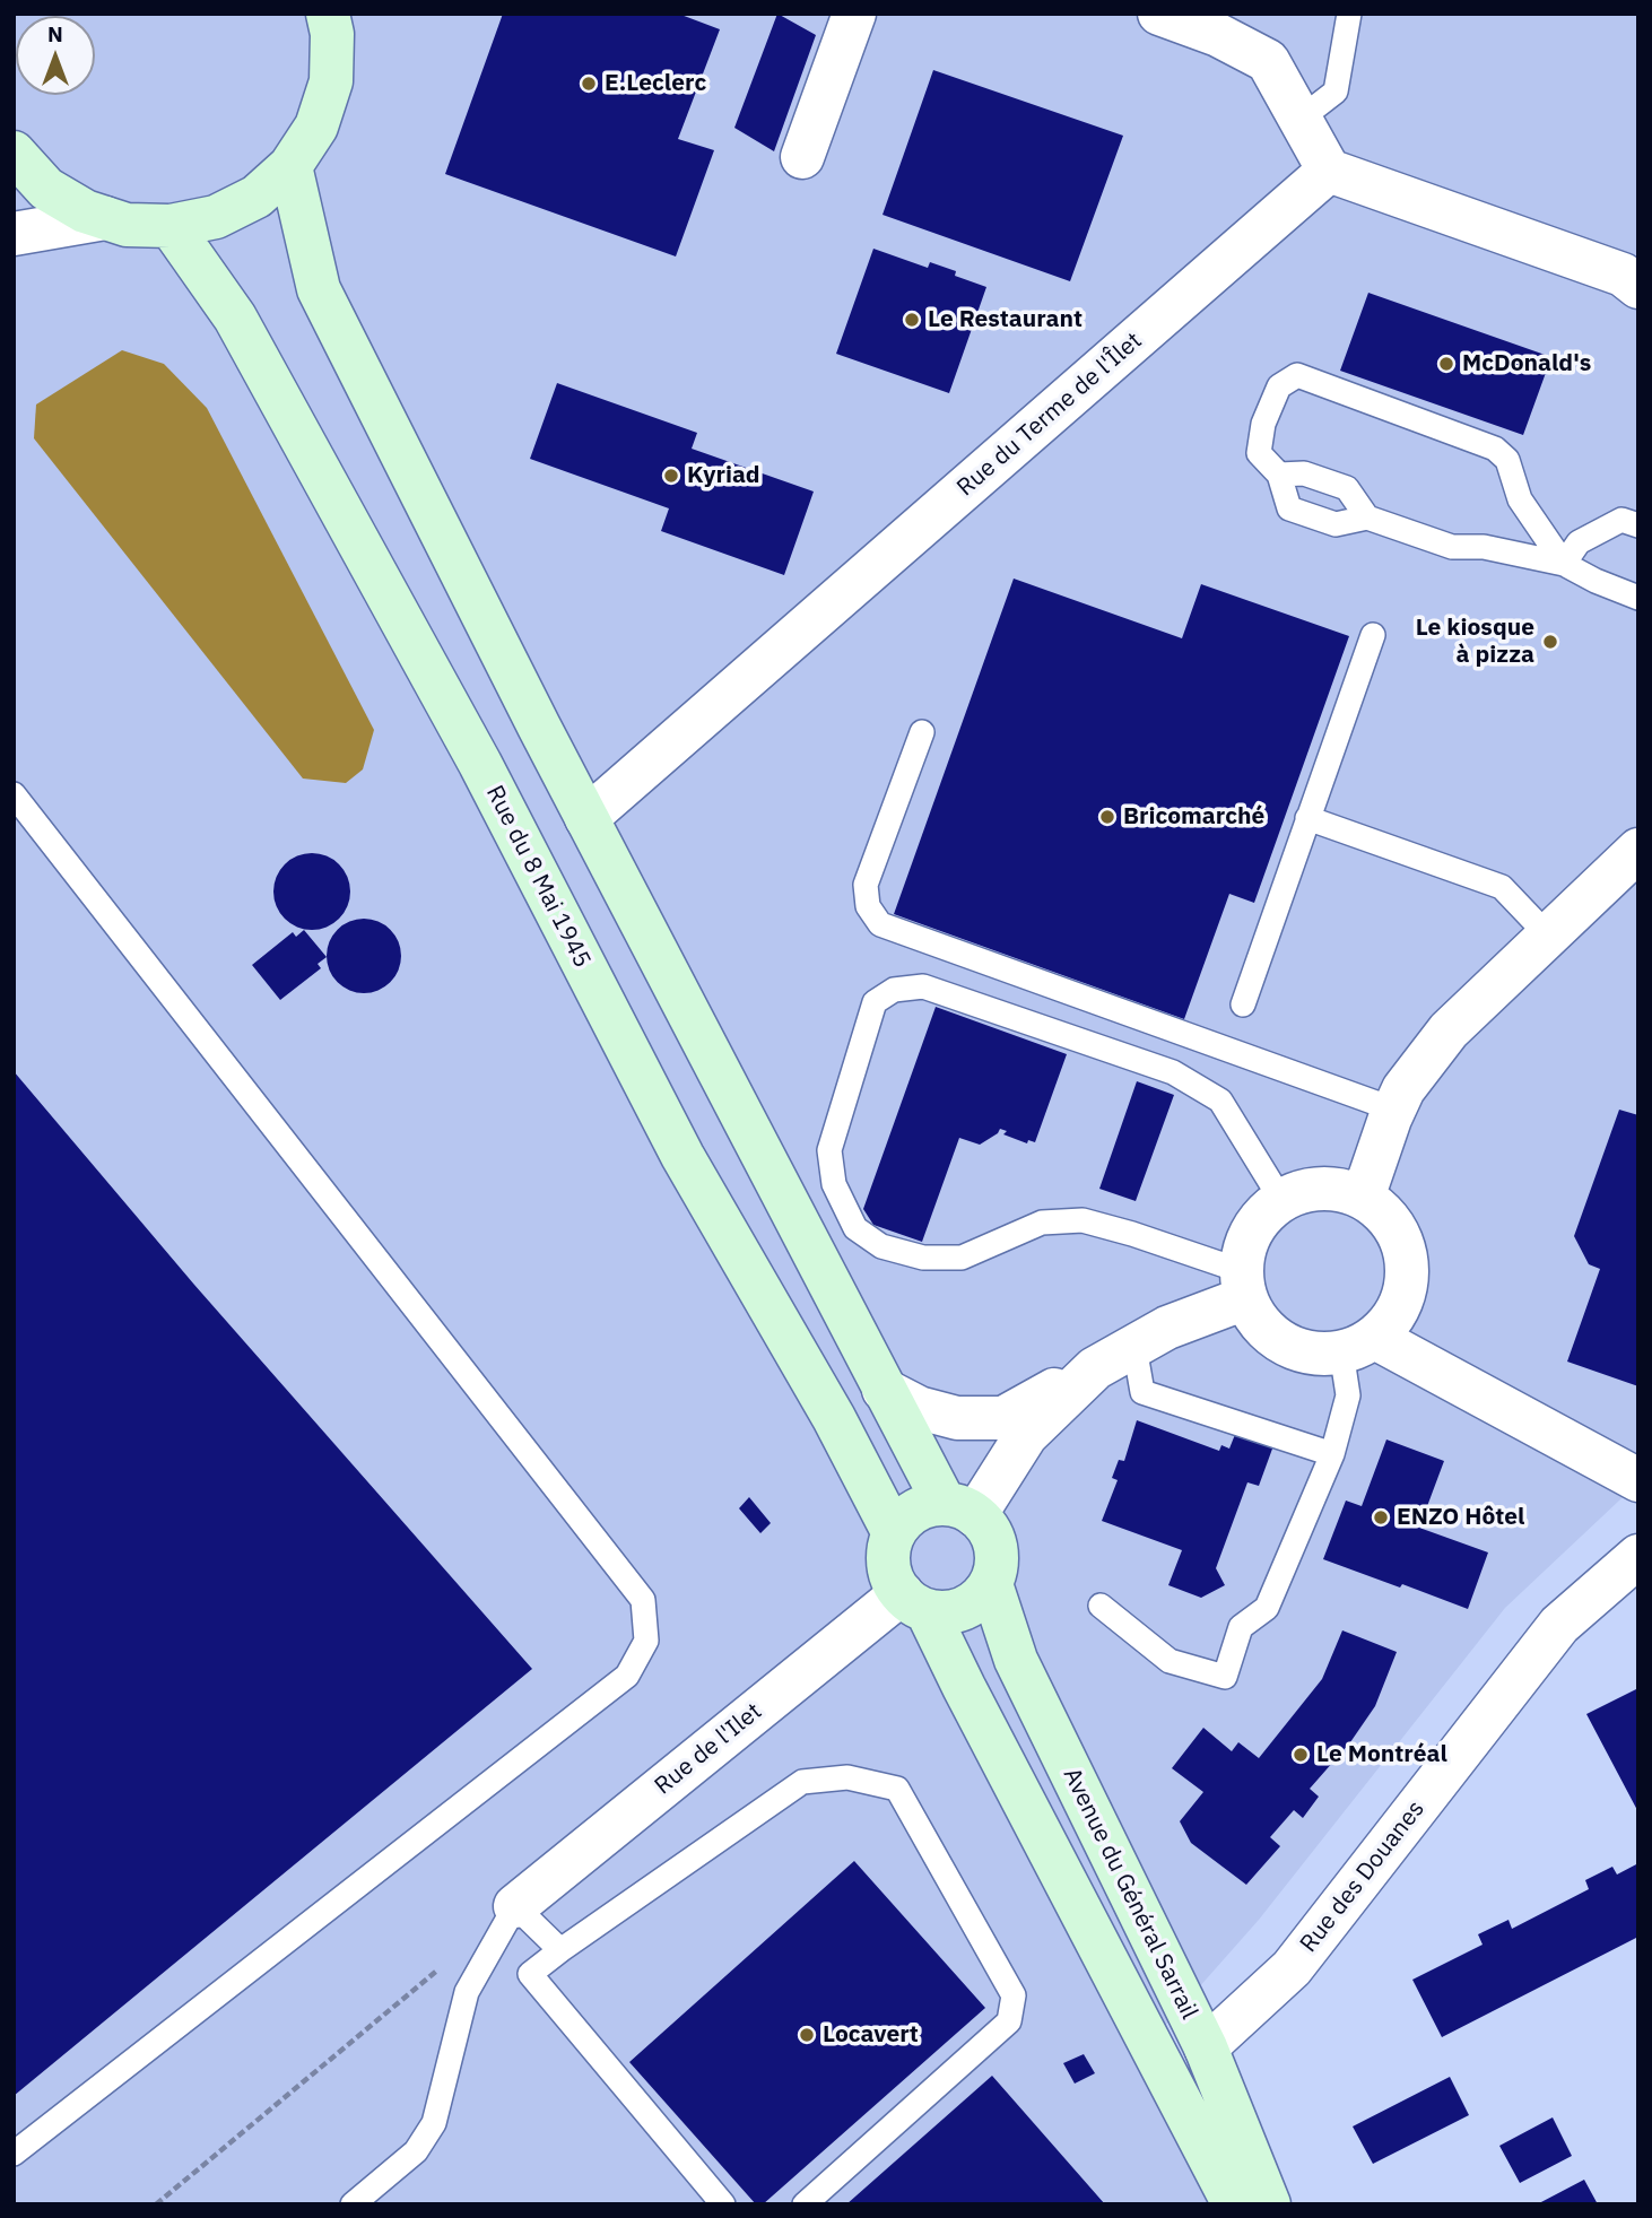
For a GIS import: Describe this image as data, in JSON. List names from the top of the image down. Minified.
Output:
{"streets":{"main road":["Rue du 8 Mai 1945","Avenue du Général Sarrail"],"street":["Rue du Terme de l'Îlet","Rue de l'Ilet","Rue des Douanes"]},"crossings":[["Rue du 8 Mai 1945","Rue de l'Ilet"],["Rue du 8 Mai 1945","Avenue du Général Sarrail"],["Rue de l'Ilet","Avenue du Général Sarrail"],["Rue des Douanes","Avenue du Général Sarrail"]],"places":["E.Leclerc","Le Restaurant","McDonald's","Kyriad","Le kiosque à pizza","Bricomarché","ENZO Hôtel","Le Montréal","Locavert"],"north":"top"}
